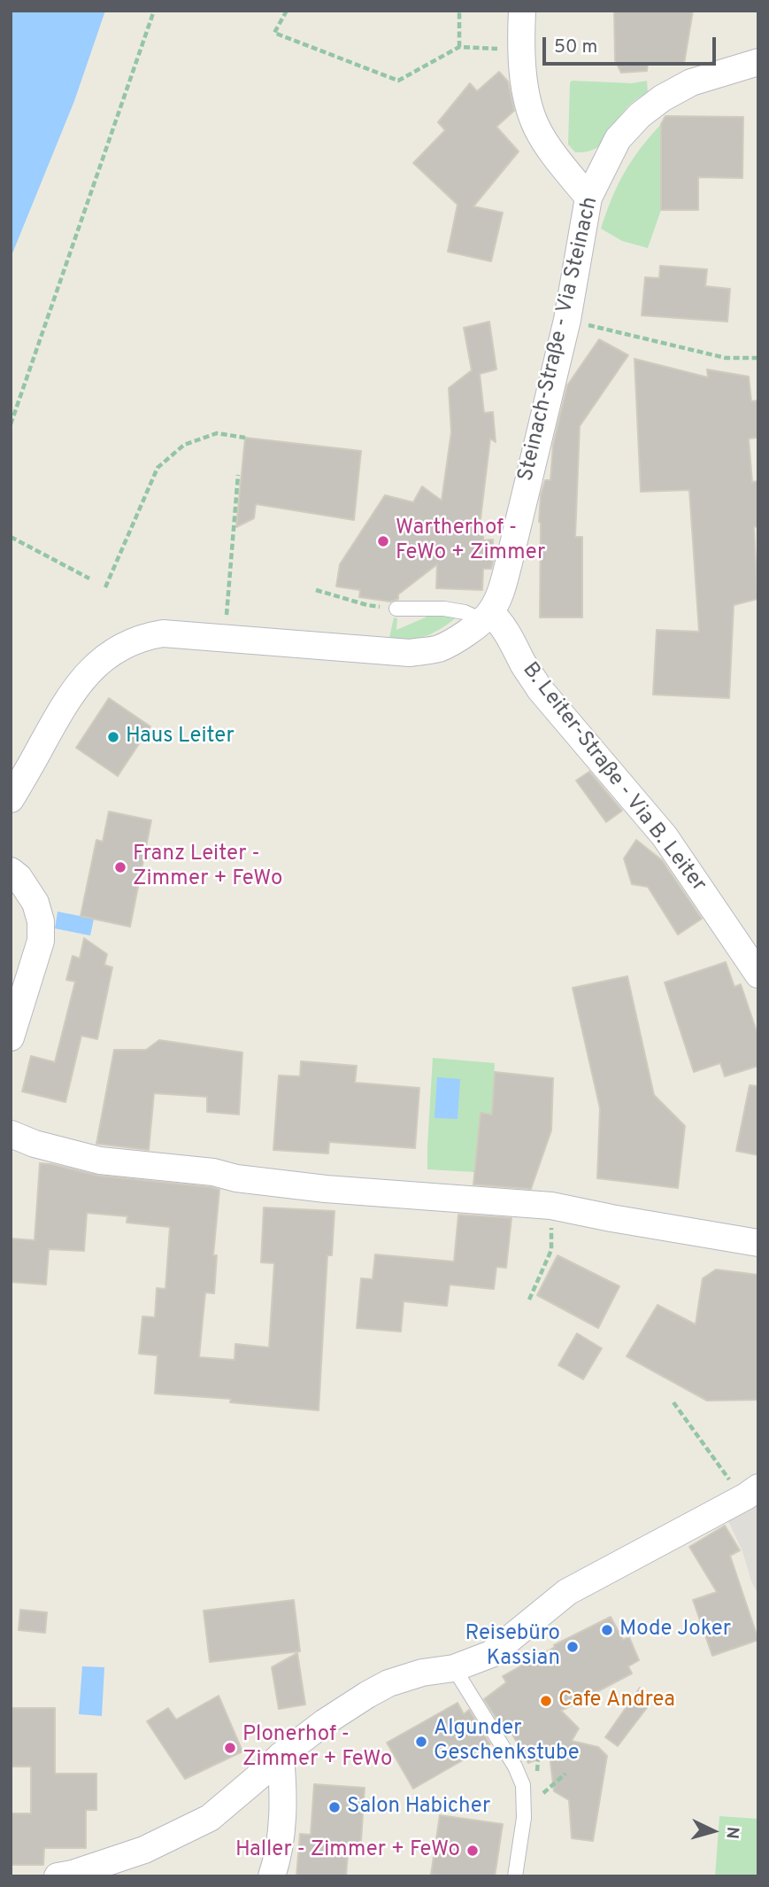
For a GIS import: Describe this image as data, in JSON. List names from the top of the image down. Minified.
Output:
{"streets":{"street":["Steinach-Straße - Via Steinach","B. Leiter-Straße - Via B. Leiter"]},"crossings":[["Steinach-Straße - Via Steinach","B. Leiter-Straße - Via B. Leiter"]],"places":["Wartherhof - FeWo + Zimmer","Haus Leiter","Franz Leiter - Zimmer + FeWo","Mode Joker","Reisebüro Kassian","Cafe Andrea","Algunder Geschenkstube","Plonerhof - Zimmer + FeWo","Salon Habicher","Haller - Zimmer + FeWo"],"scale_bar":"50 m","north":"right"}
